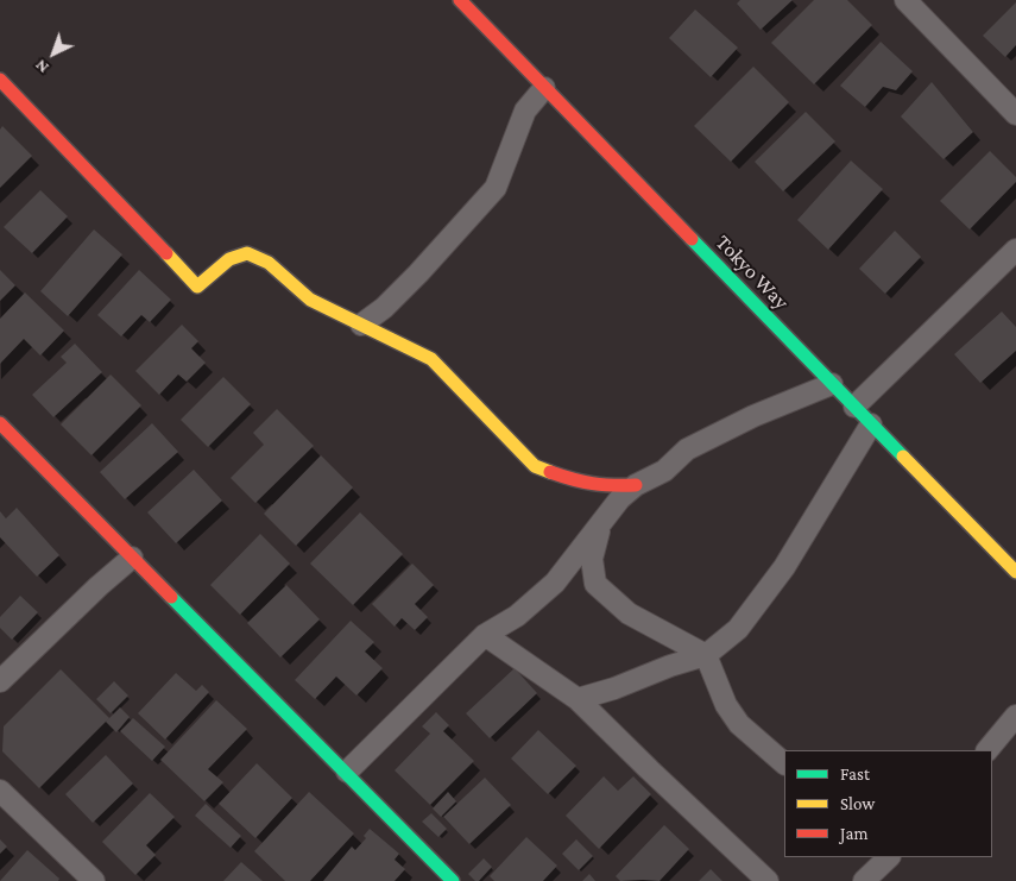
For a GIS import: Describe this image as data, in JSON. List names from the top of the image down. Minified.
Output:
{"streets":{"street":["Tokyo Way"]},"legend":["Fast","Slow","Jam"],"north":"bottom left"}
